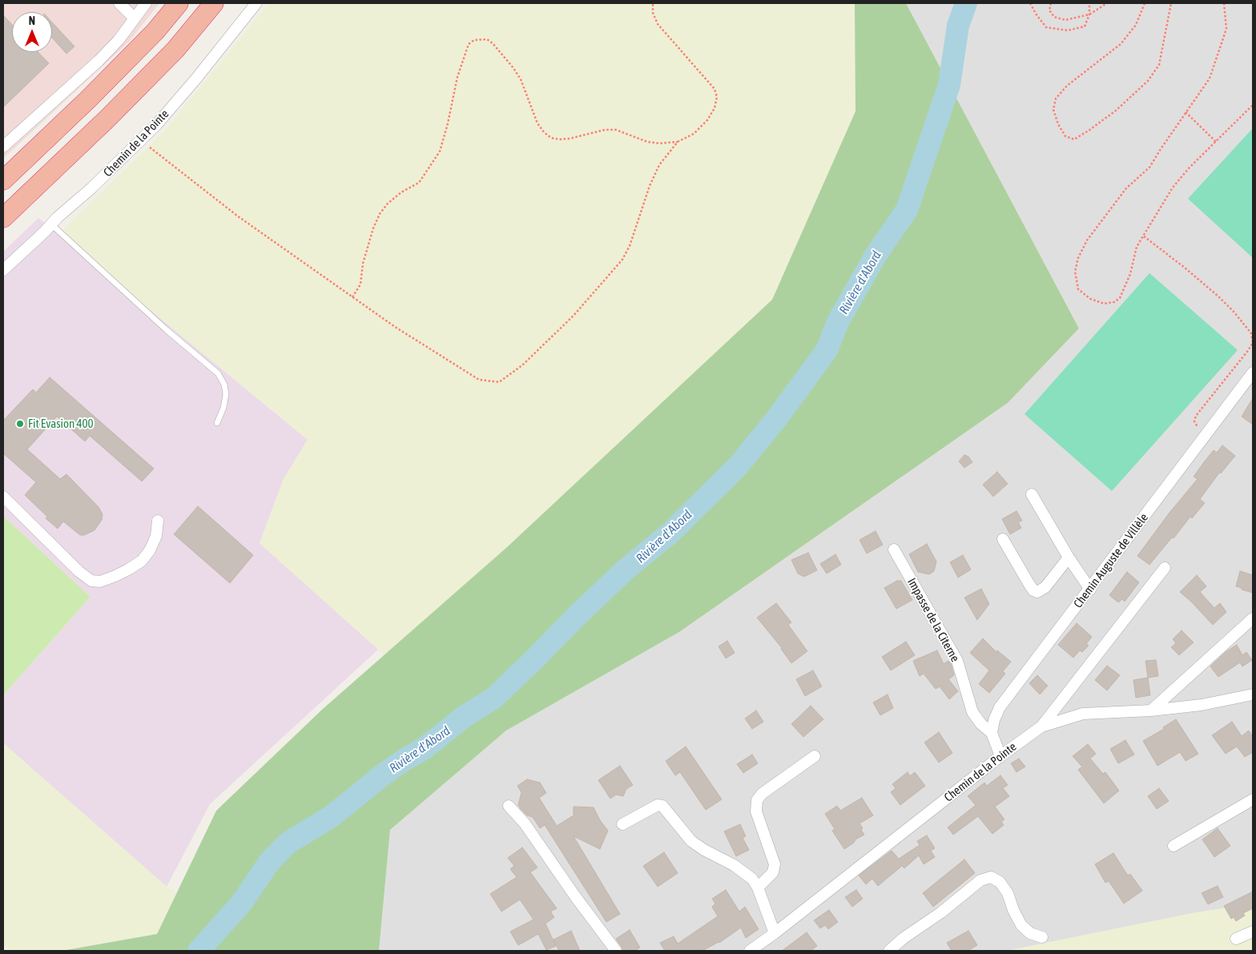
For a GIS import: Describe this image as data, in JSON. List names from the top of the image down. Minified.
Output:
{"streets":{"street":["Chemin de la Pointe","Chemin Auguste de Villèle","Impasse de la Citerne"]},"crossings":[["Chemin Auguste de Villèle","Impasse de la Citerne"]],"water":["Rivière d'Abord"],"places":["Fit Evasion 400"],"north":"top"}
